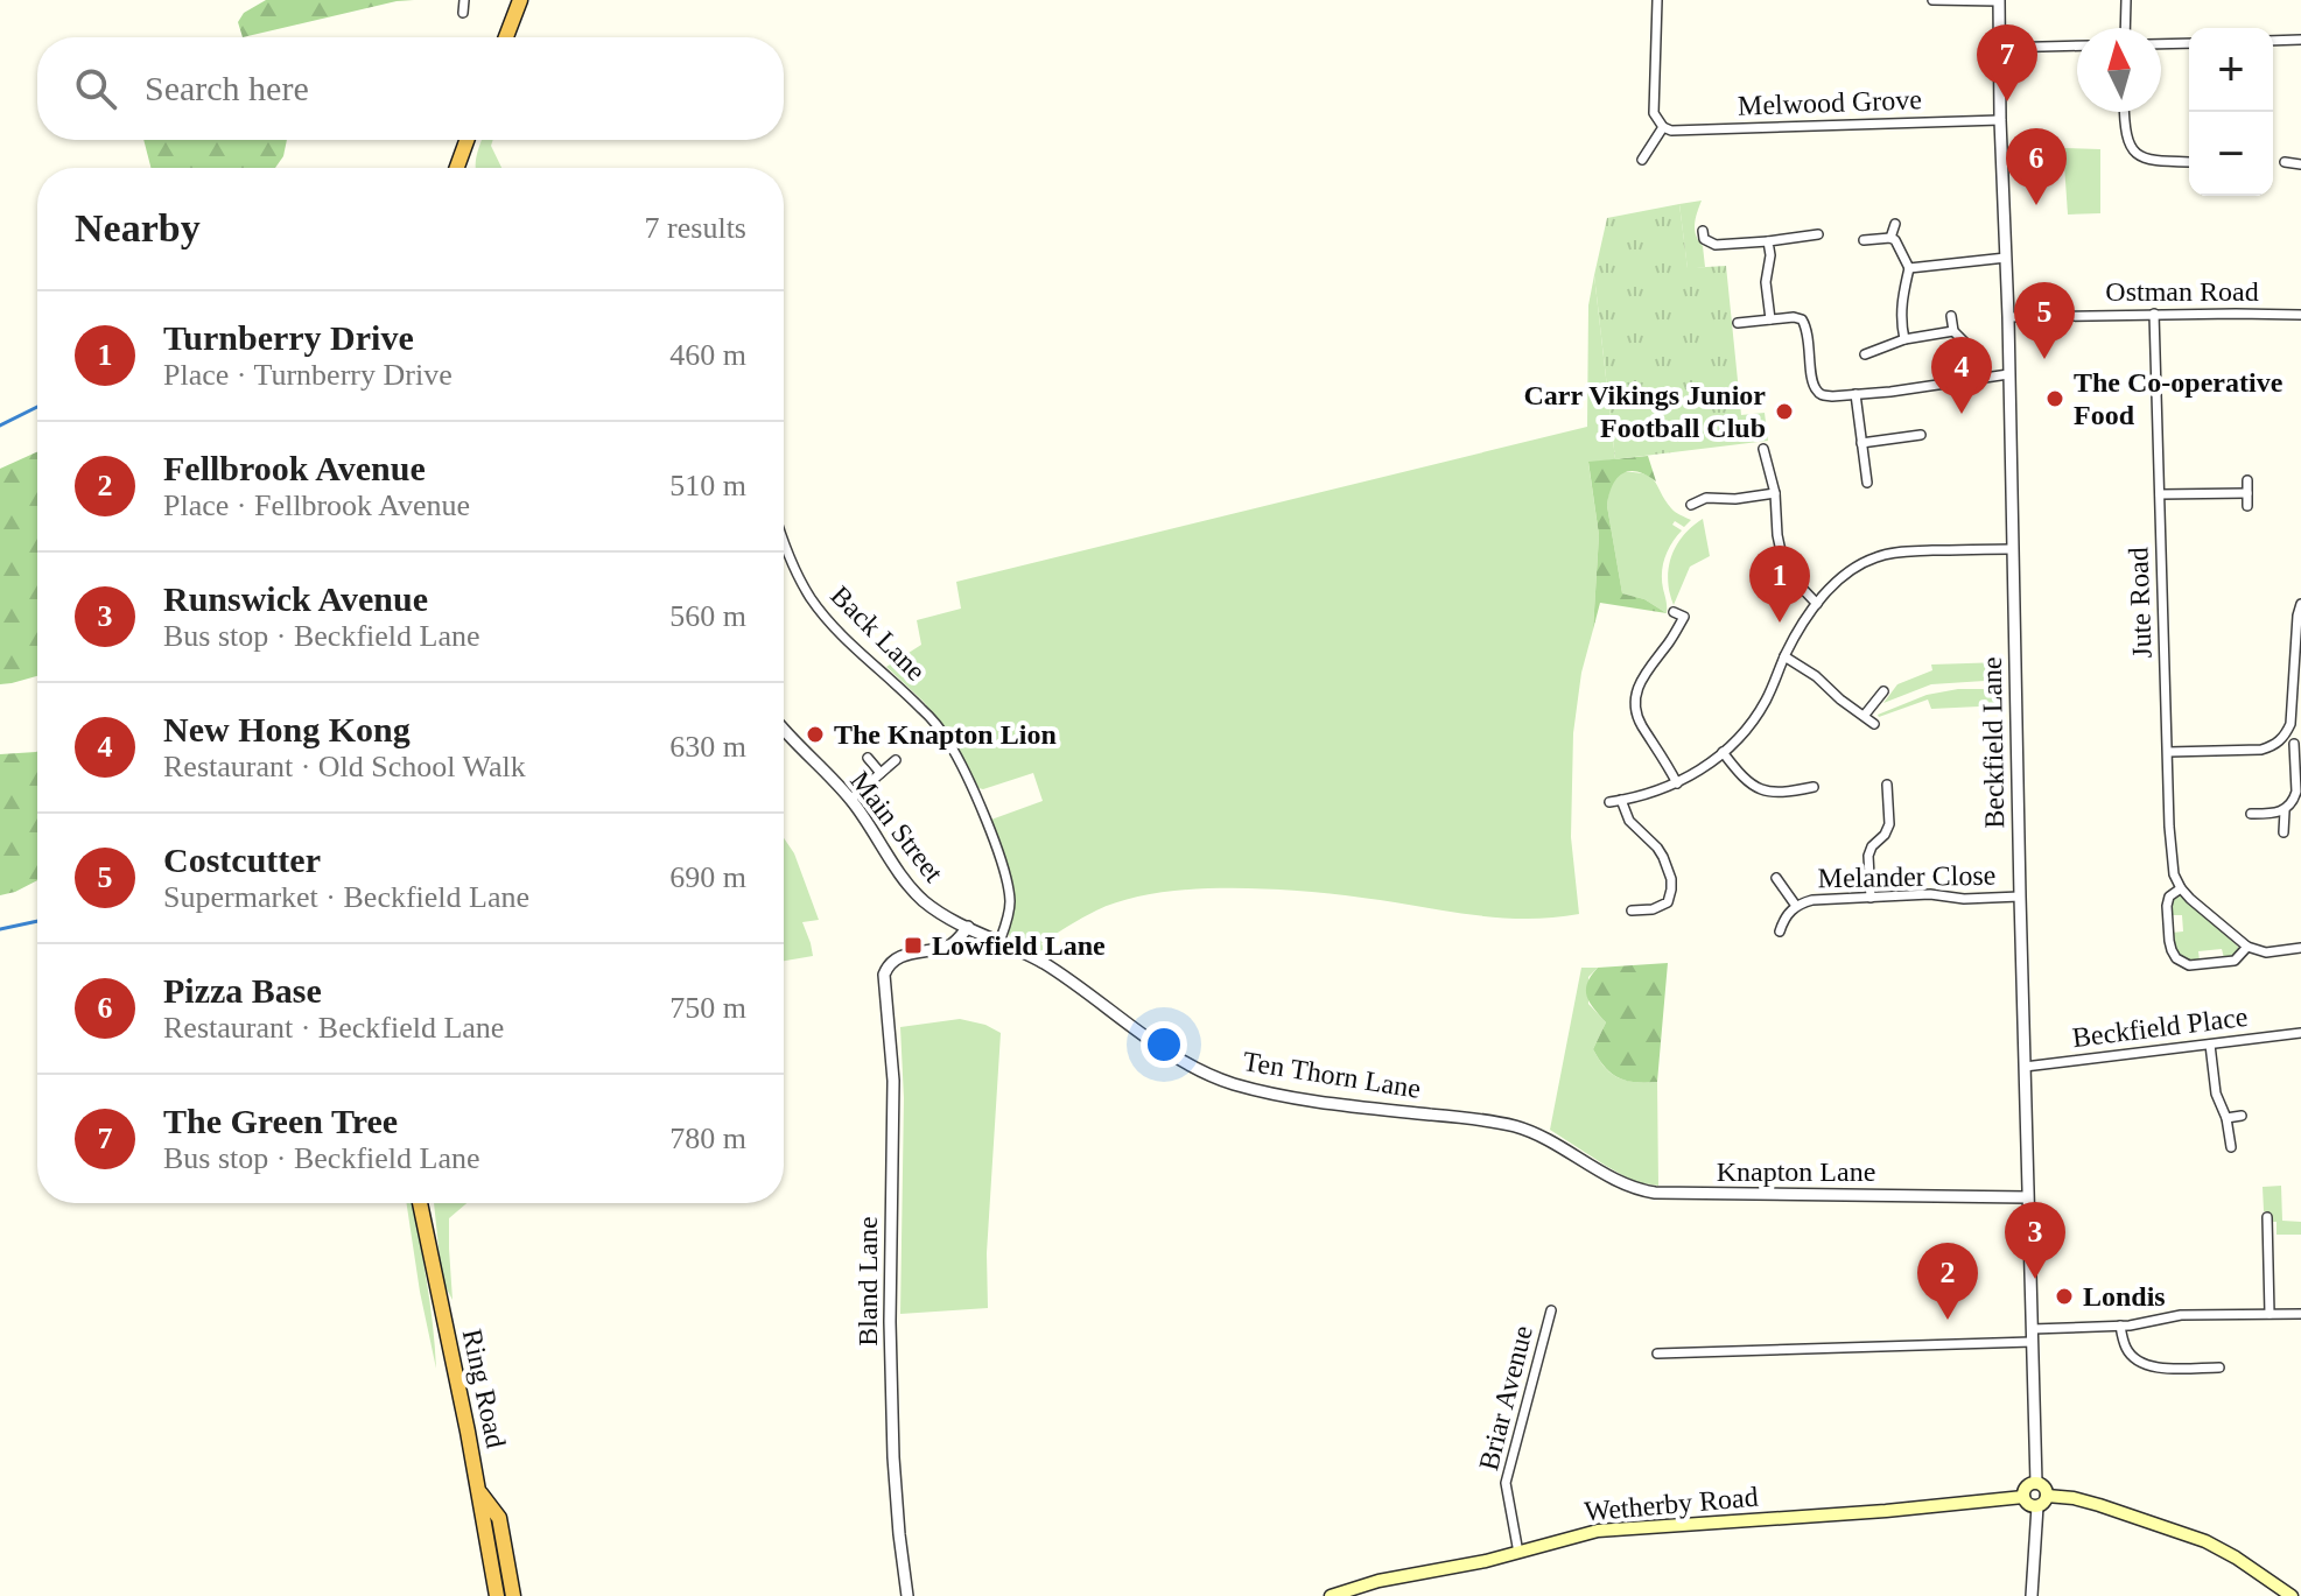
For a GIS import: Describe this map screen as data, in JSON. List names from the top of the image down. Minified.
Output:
{"streets":{"highway":["Ring Road"],"main road":["Wetherby Road"],"street":["Melwood Grove","Ostman Road","Jute Road","Back Lane","Beckfield Lane","Main Street","Melander Close","Beckfield Place","Ten Thorn Lane","Knapton Lane","Bland Lane","Briar Avenue"]},"crossings":[["Melwood Grove","Beckfield Lane"],["Ostman Road","Jute Road"],["Ostman Road","Beckfield Lane"],["Back Lane","Main Street"],["Beckfield Lane","Melander Close"],["Beckfield Lane","Beckfield Place"],["Beckfield Lane","Knapton Lane"],["Beckfield Lane","Wetherby Road"],["Main Street","Ten Thorn Lane"],["Main Street","Bland Lane"],["Ten Thorn Lane","Knapton Lane"],["Briar Avenue","Wetherby Road"]],"places":{"other":["The Co-operative Food","Carr Vikings Junior Football Club","The Knapton Lion","Londis"],"transit":["Lowfield Lane"]},"north":"top","page":{"pins":["7","6","5","4","1","3","2"],"map_buttons":["+","−"],"search":"Search here","heading":["Nearby","7 results"],"list":[{"mark":"1","name":"Turnberry Drive","note":"Place · Turnberry Drive","value":"460 m"},{"mark":"2","name":"Fellbrook Avenue","note":"Place · Fellbrook Avenue","value":"510 m"},{"mark":"3","name":"Runswick Avenue","note":"Bus stop · Beckfield Lane","value":"560 m"},{"mark":"4","name":"New Hong Kong","note":"Restaurant · Old School Walk","value":"630 m"},{"mark":"5","name":"Costcutter","note":"Supermarket · Beckfield Lane","value":"690 m"},{"mark":"6","name":"Pizza Base","note":"Restaurant · Beckfield Lane","value":"750 m"},{"mark":"7","name":"The Green Tree","note":"Bus stop · Beckfield Lane","value":"780 m"}]}}
